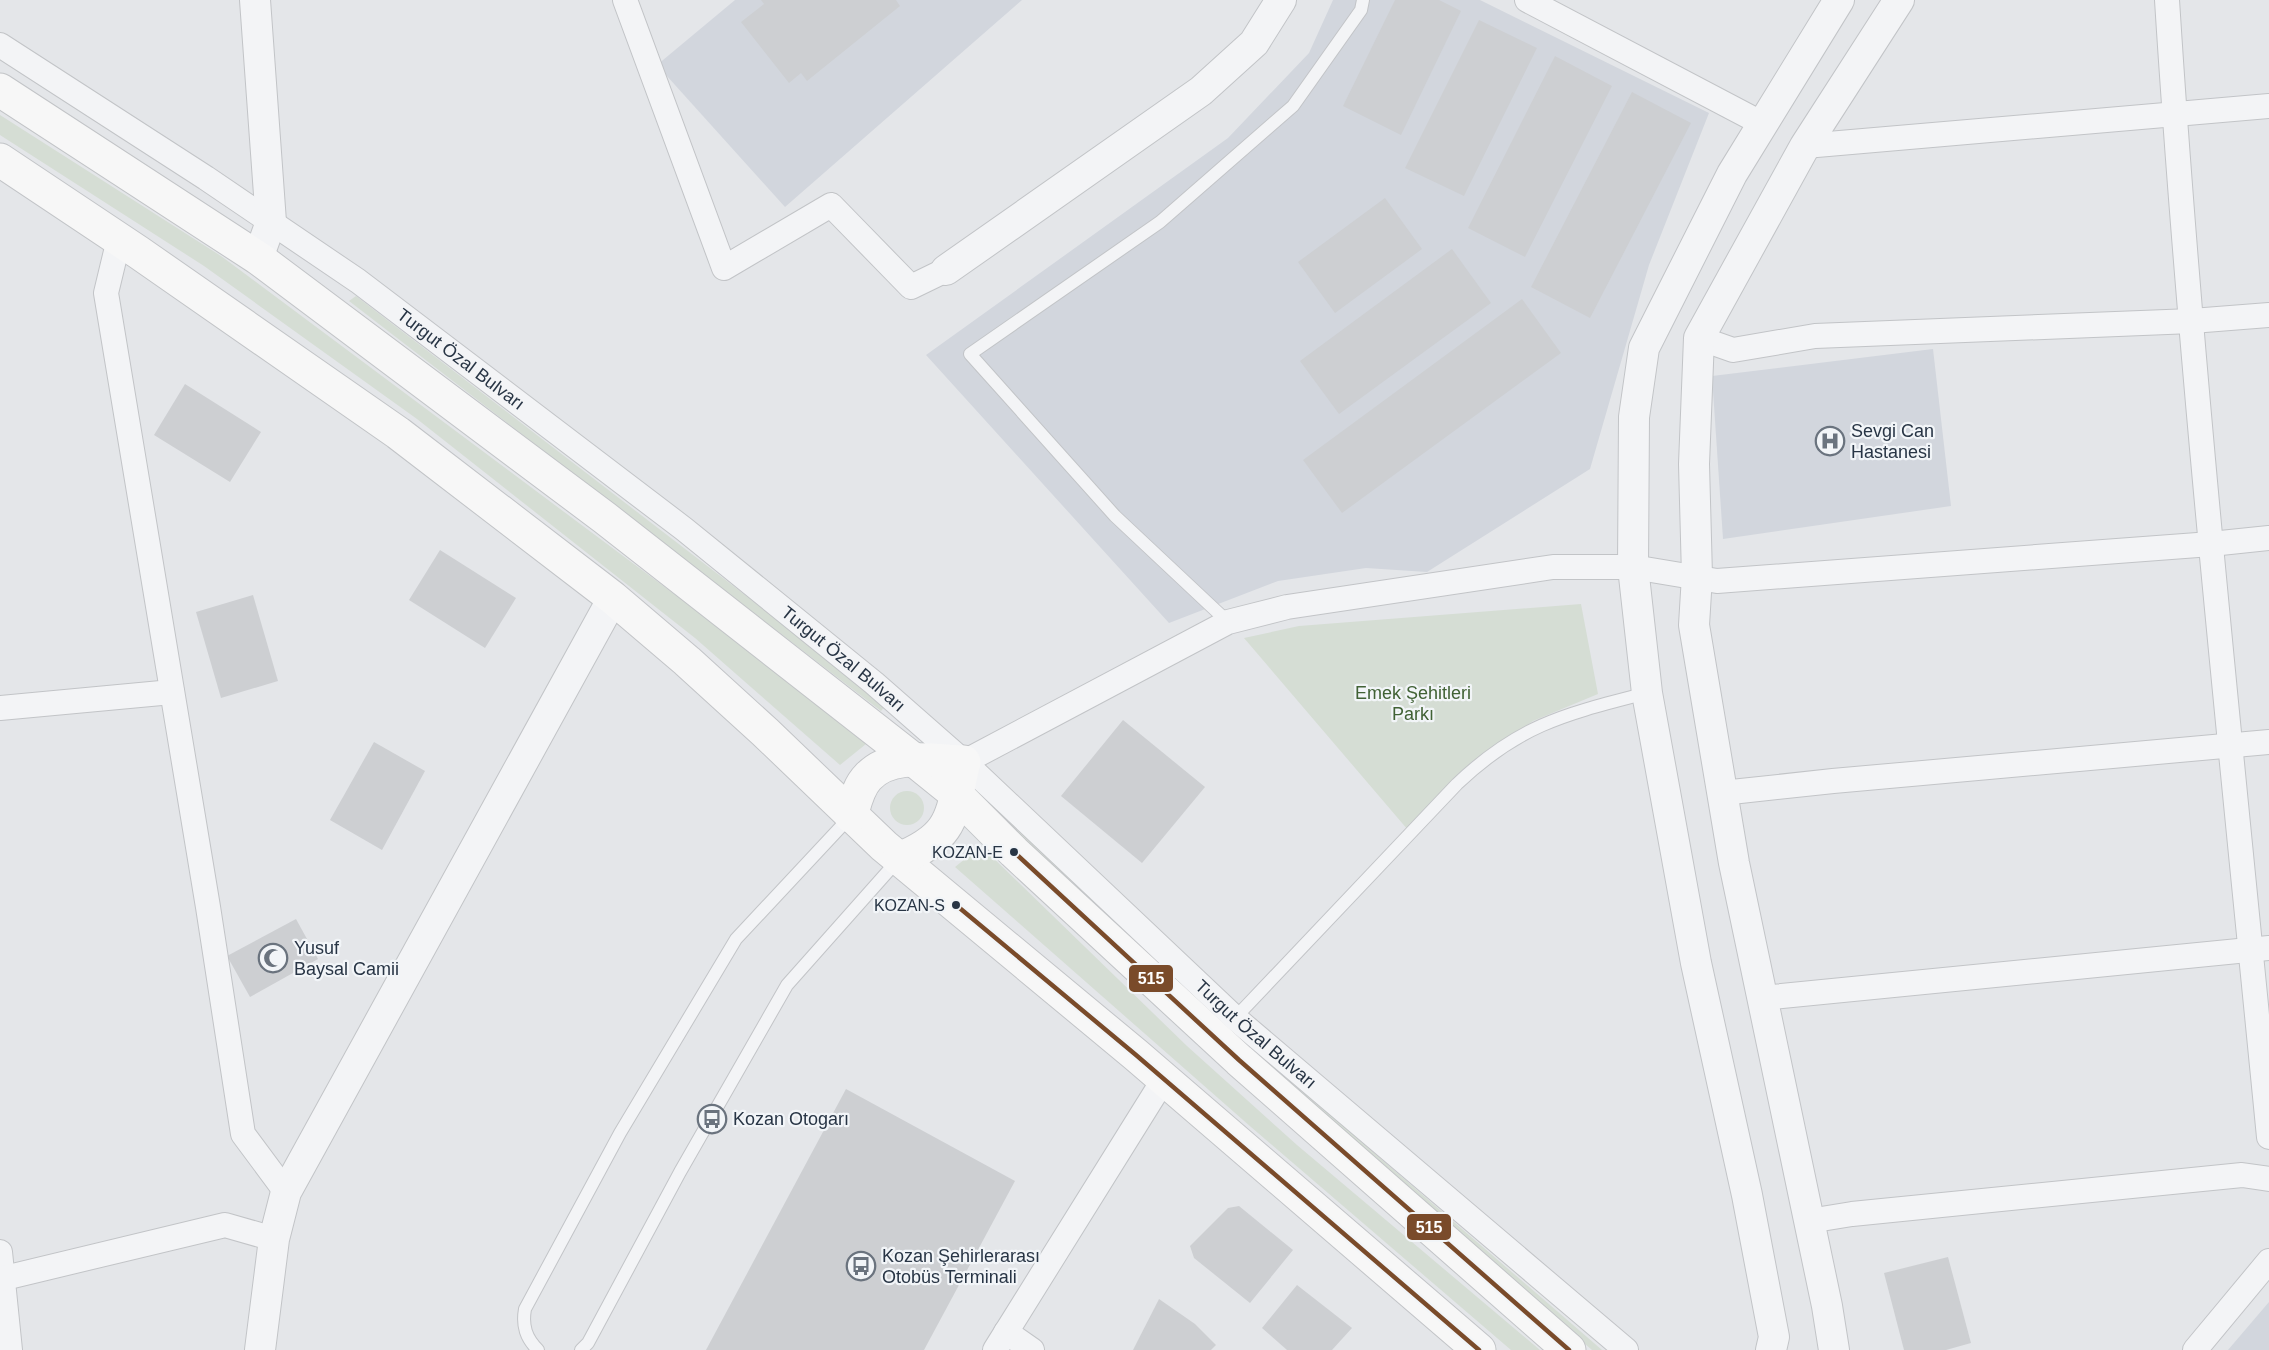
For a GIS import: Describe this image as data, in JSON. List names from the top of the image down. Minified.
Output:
{"streets":{"main road":["Turgut Özal Bulvarı"]},"parks":["Emek Şehitleri Parkı"],"places":{"hospital":["Sevgi Can Hastanesi"],"other":["KOZAN-E","KOZAN-S"],"mosque":["Yusuf Baysal Camii"],"bus stop":["Kozan Otogarı","Kozan Şehirlerarası Otobüs Terminali"]},"lines":["transit line 515"]}
